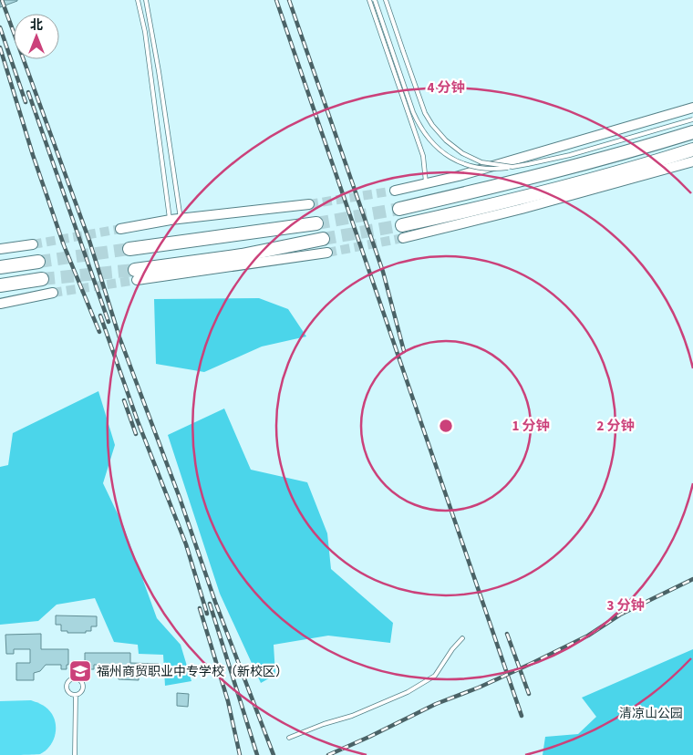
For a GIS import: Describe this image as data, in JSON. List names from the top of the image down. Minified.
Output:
{"parks":["清凉山公园"],"places":{"school or university":["福州商贸职业中专学校（新校区）"]},"north":"top","rings":["4 分钟","1 分钟","2 分钟","3 分钟"]}
